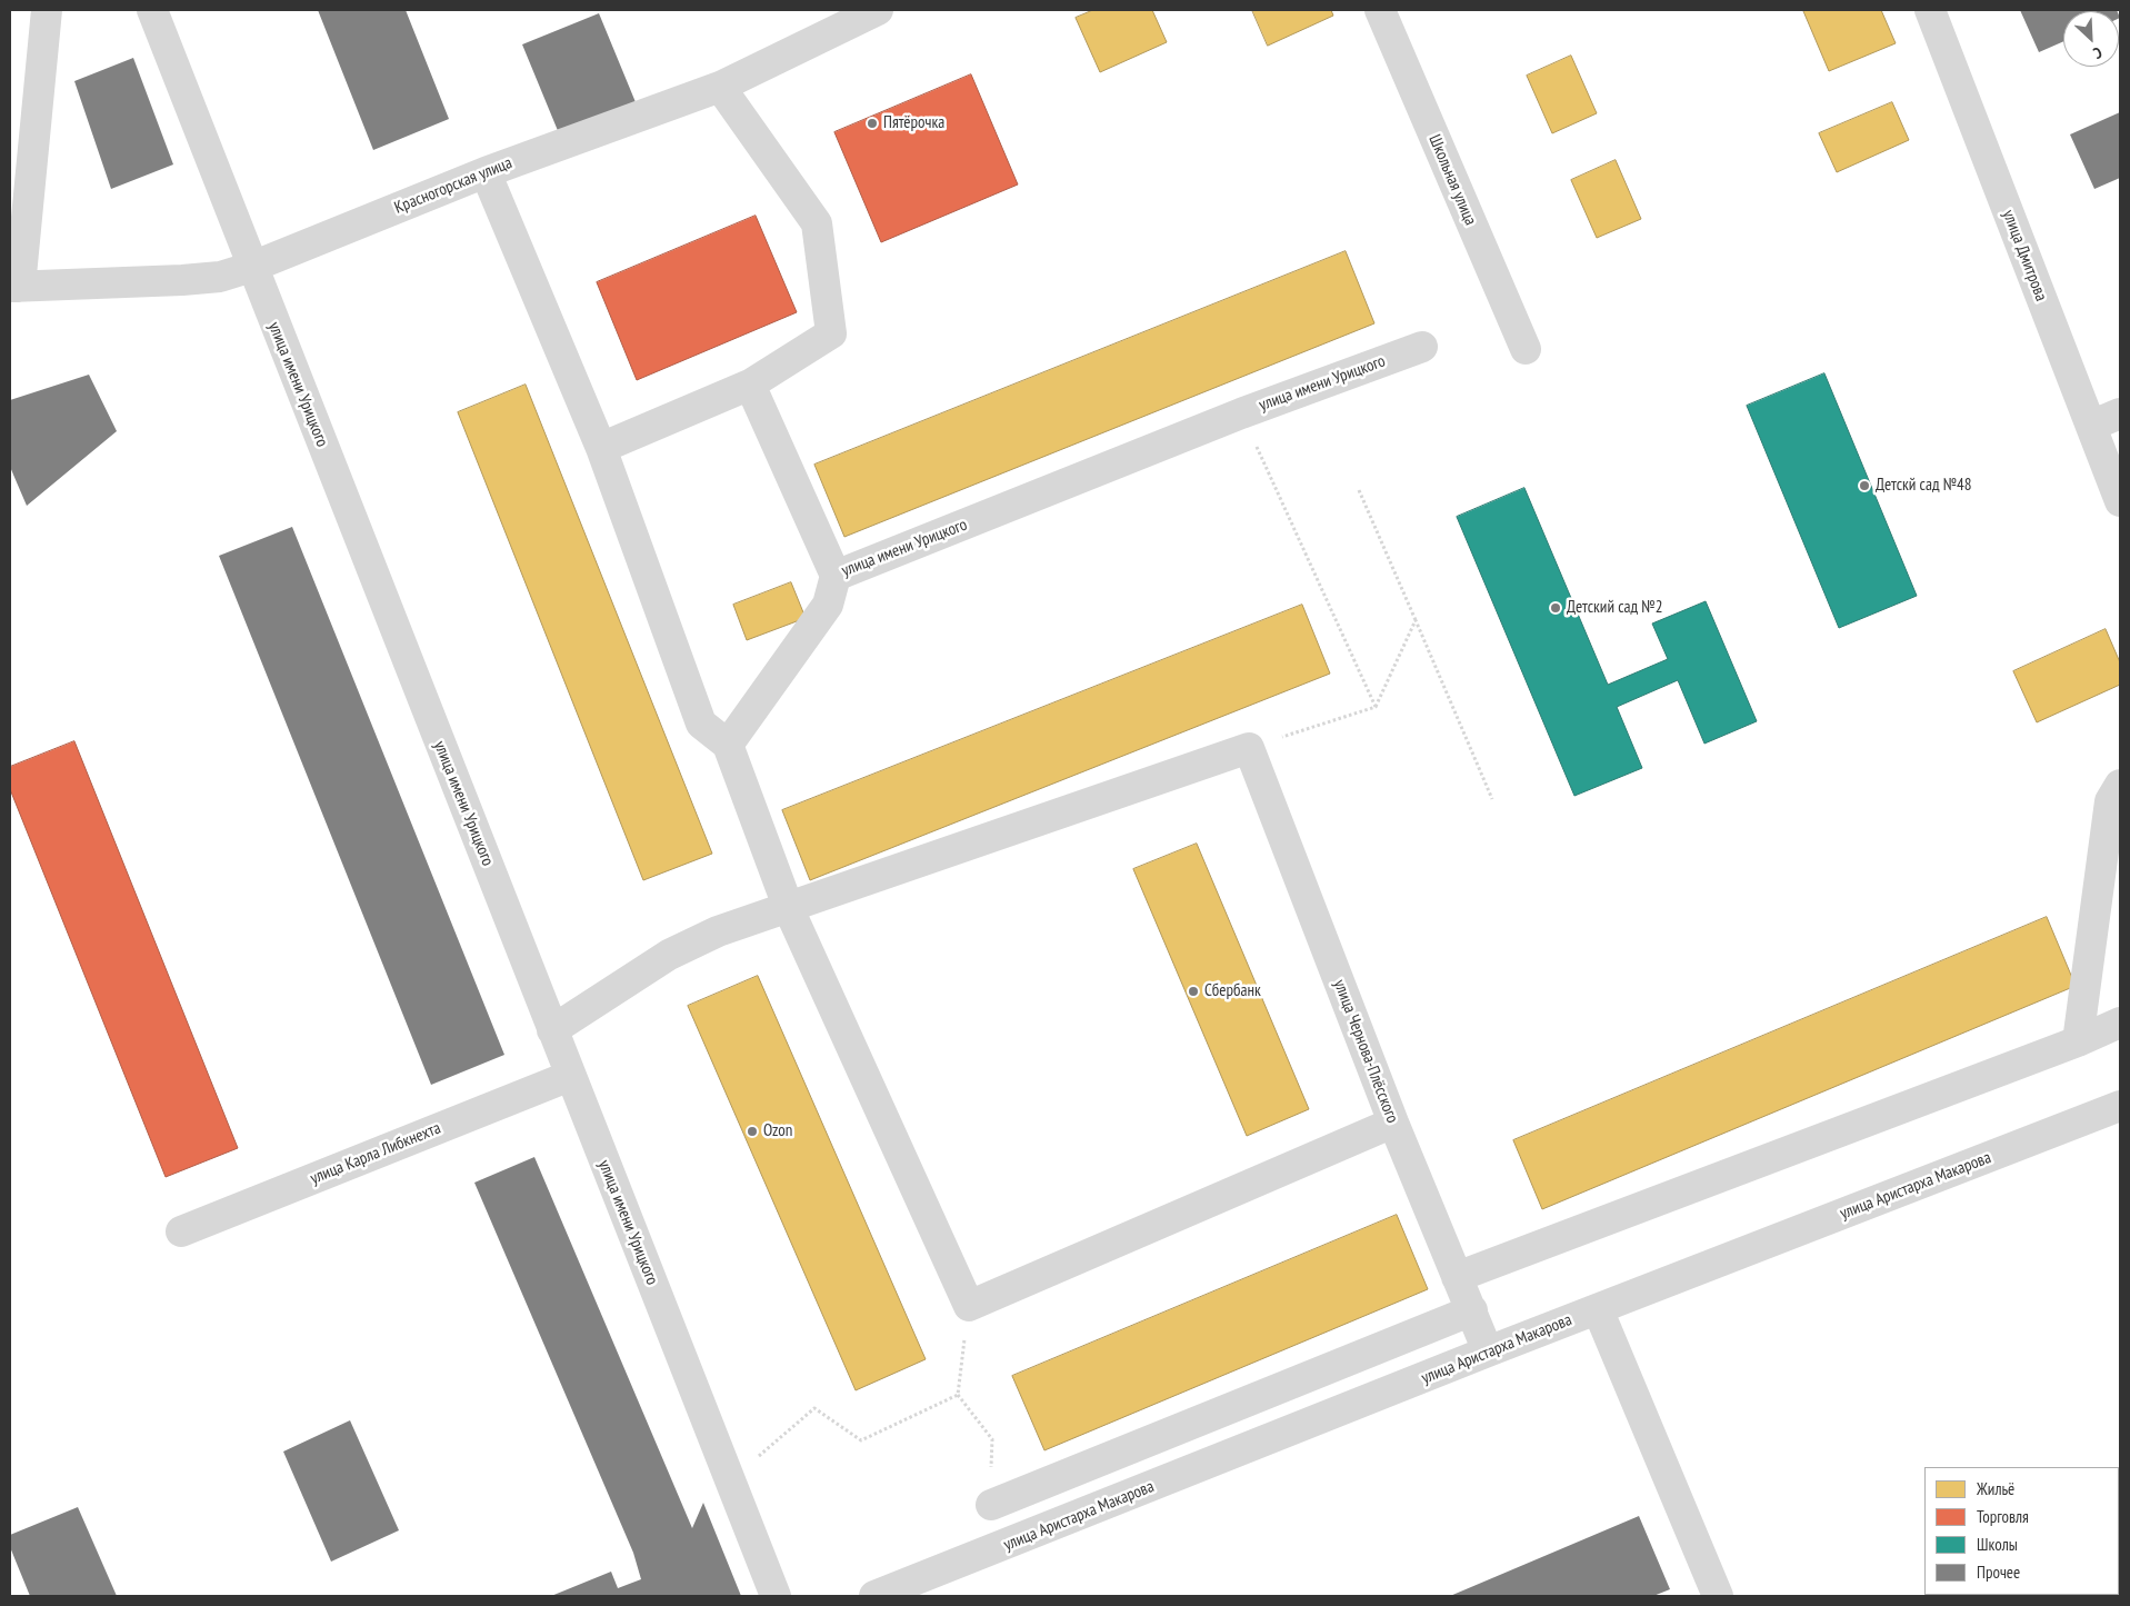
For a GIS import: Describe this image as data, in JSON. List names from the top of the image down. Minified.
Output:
{"streets":{"street":["Школьная улица","Красногорская улица","улица Дмитрова","улица имени Урицкого","улица Чернова-Плёсского","улица Карла Либкнехта","улица Аристарха Макарова"]},"crossings":[["Красногорская улица","улица имени Урицкого"],["улица имени Урицкого","улица Карла Либкнехта"],["улица Чернова-Плёсского","улица Аристарха Макарова"]],"places":["Пятёрочка","Детскй сад №48","Детский сад №2","Сбербанк","Ozon"],"legend":["Жильё","Торговля","Школы","Прочее"],"north":"bottom right"}
